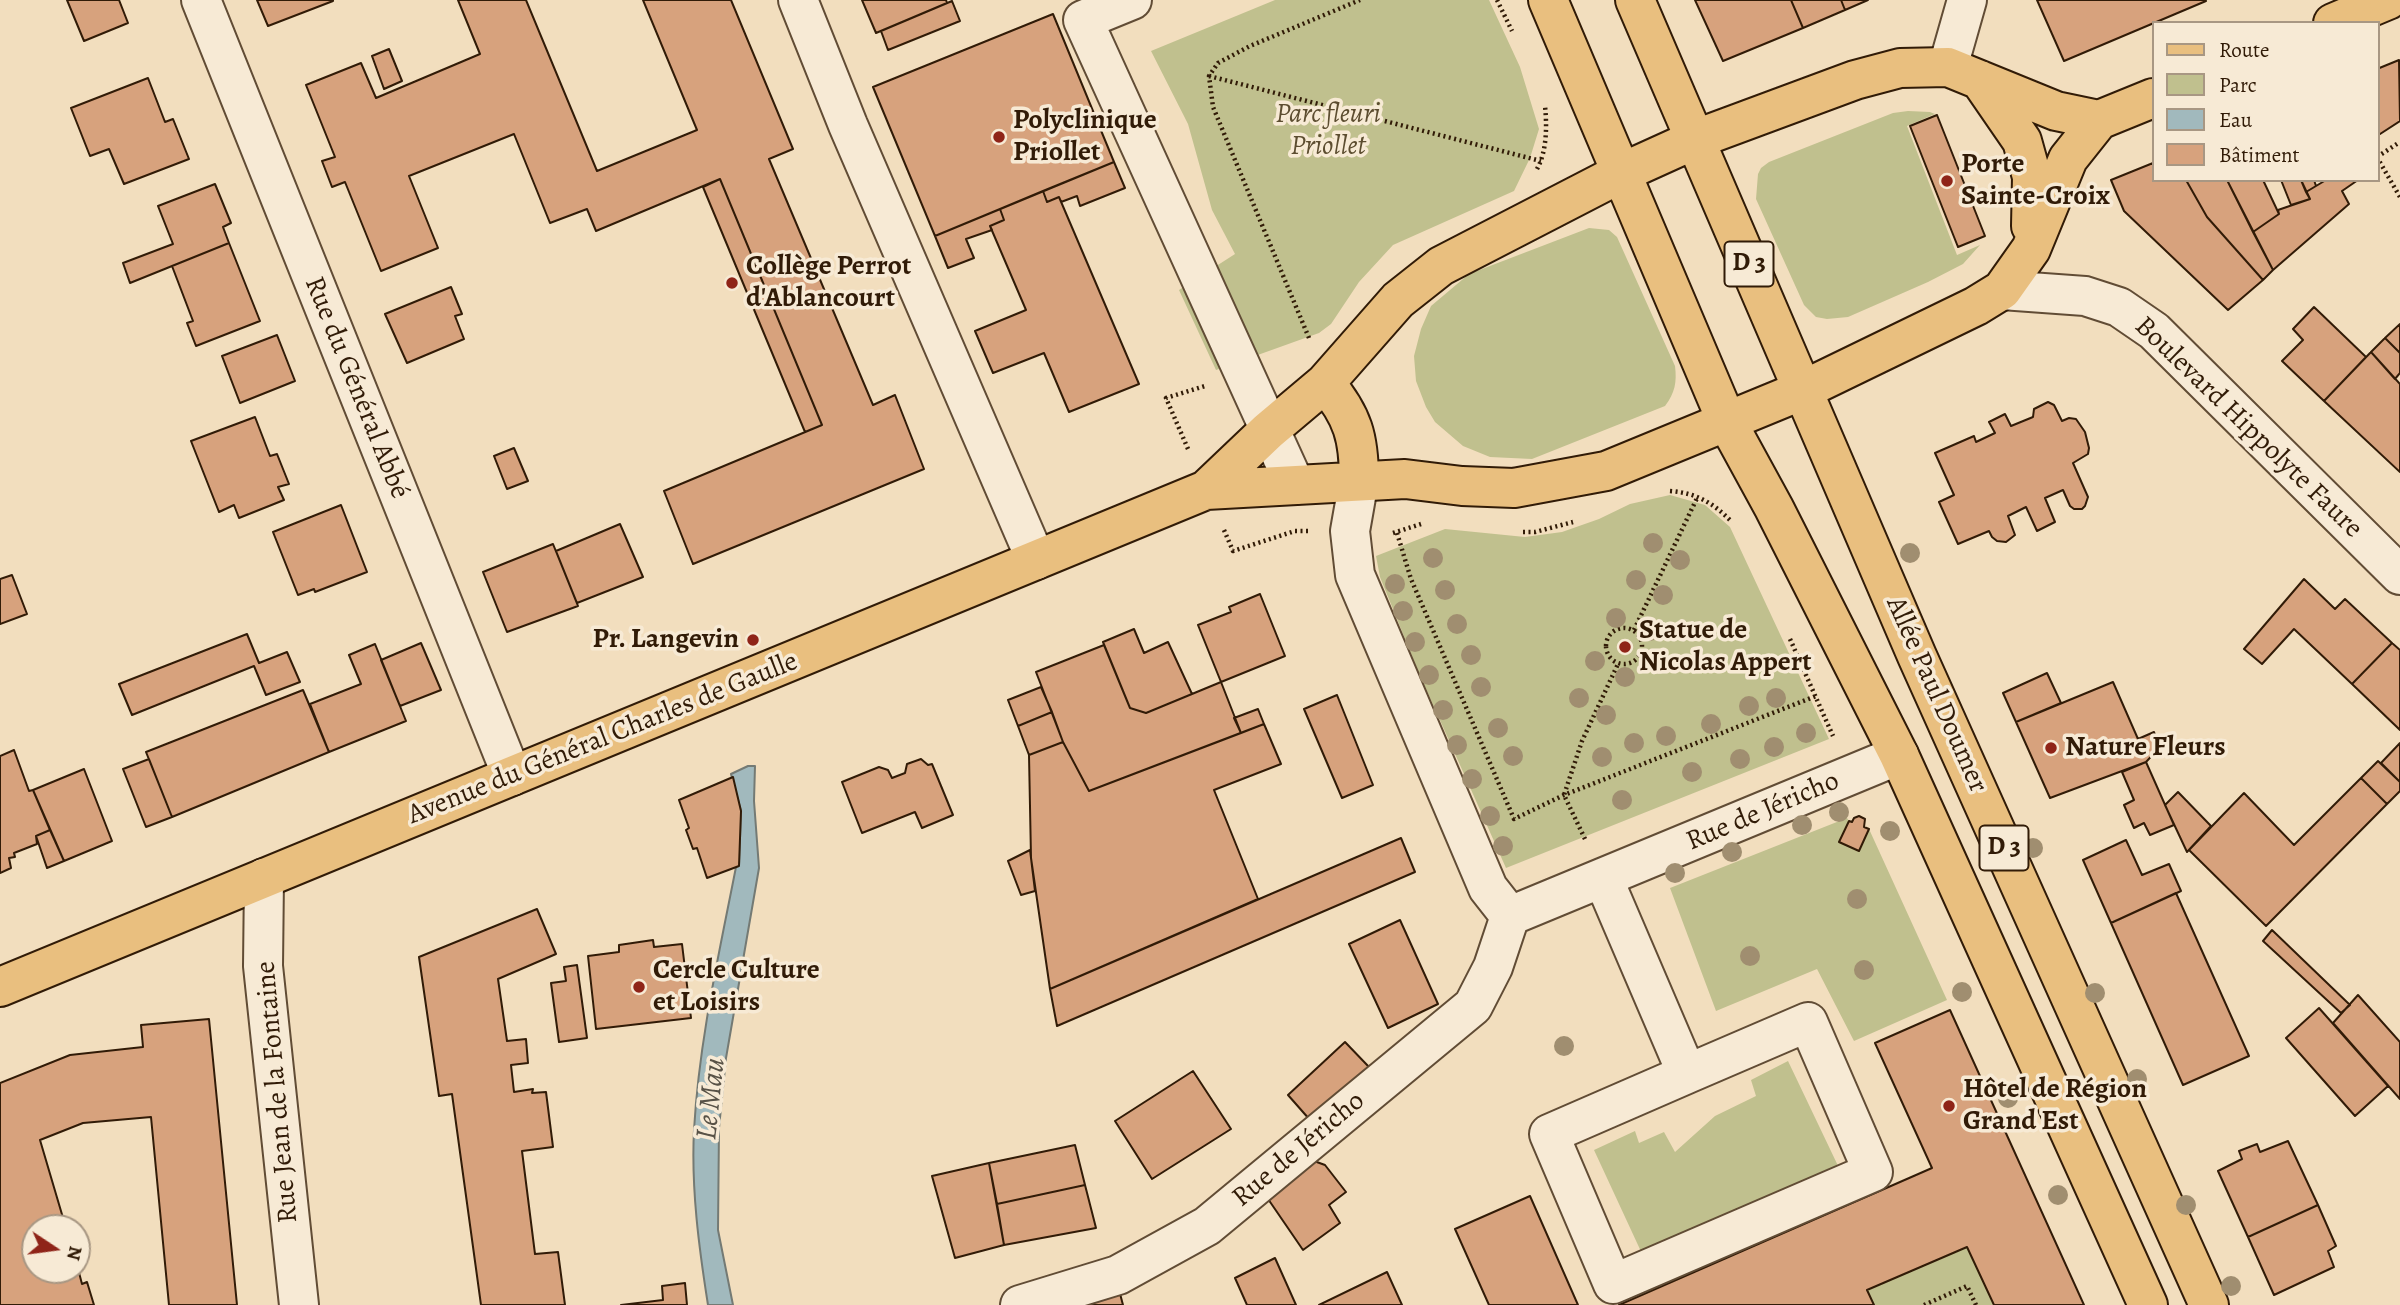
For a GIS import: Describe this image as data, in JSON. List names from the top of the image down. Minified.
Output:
{"streets":{"main road":["D 3","Allée Paul Doumer","Avenue du Général Charles de Gaulle"],"street":["Rue du Général Abbé","Boulevard Hippolyte Faure","Rue de Jéricho","Rue Jean de la Fontaine"]},"crossings":[["D 3","Allée Paul Doumer"],["D 3","Avenue du Général Charles de Gaulle"],["Rue du Général Abbé","Avenue du Général Charles de Gaulle"],["Boulevard Hippolyte Faure","Avenue du Général Charles de Gaulle"],["Allée Paul Doumer","Avenue du Général Charles de Gaulle"],["Allée Paul Doumer","Rue de Jéricho"],["Avenue du Général Charles de Gaulle","Rue Jean de la Fontaine"]],"water":["Le Mau"],"parks":["Parc fleuri Priollet"],"places":["Polyclinique Priollet","Porte Sainte-Croix","Collège Perrot d'Ablancourt","Pr. Langevin","Statue de Nicolas Appert","Nature Fleurs","Cercle Culture et Loisirs","Hôtel de Région Grand Est"],"legend":["Route","Parc","Eau","Bâtiment"],"north":"right"}
